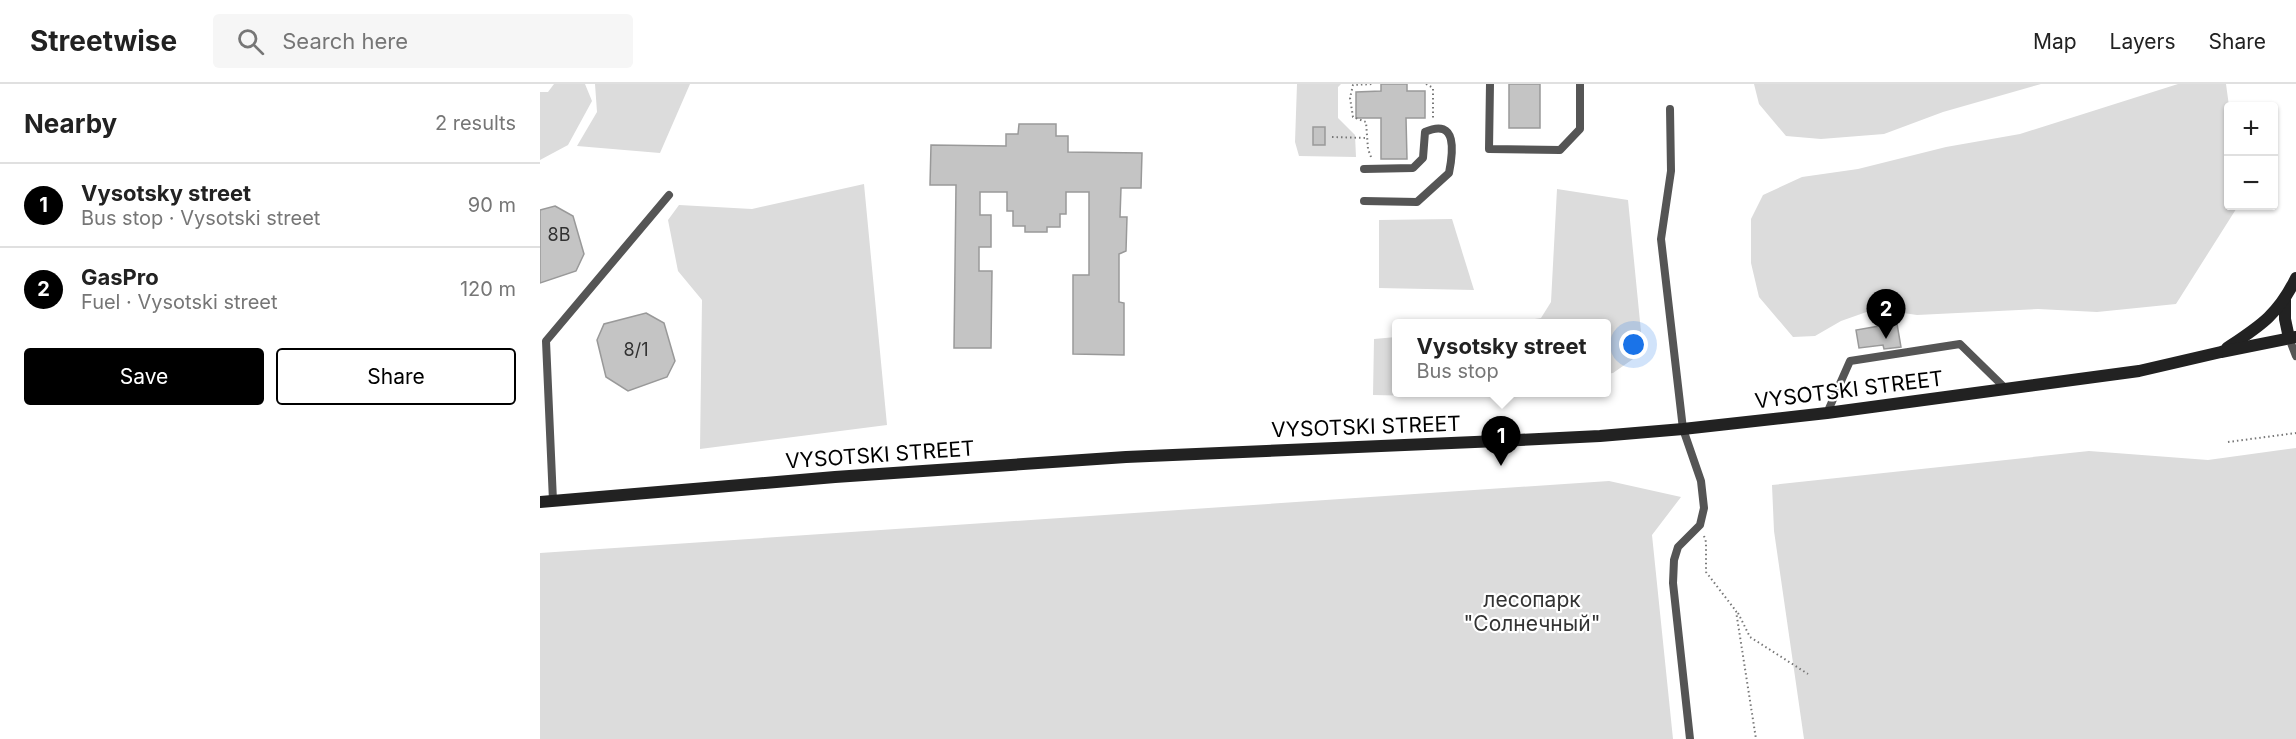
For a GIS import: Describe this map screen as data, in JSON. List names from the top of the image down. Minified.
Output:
{"streets":{"main road":["VYSOTSKI STREET"]},"parks":["лесопарк \"Солнечный\""],"house_numbers":["8В","8/1"],"page":{"header":"Streetwise","search":"Search here","nav":["Map","Layers","Share"],"heading":["Nearby","2 results"],"map_buttons":["+","−"],"list":[{"mark":"1","name":"Vysotsky street","note":"Bus stop · Vysotski street","value":"90 m"},{"mark":"2","name":"GasPro","note":"Fuel · Vysotski street","value":"120 m"}],"pins":["2","1"],"popup":["Vysotsky street","Bus stop"],"buttons":["Save","Share"]}}
